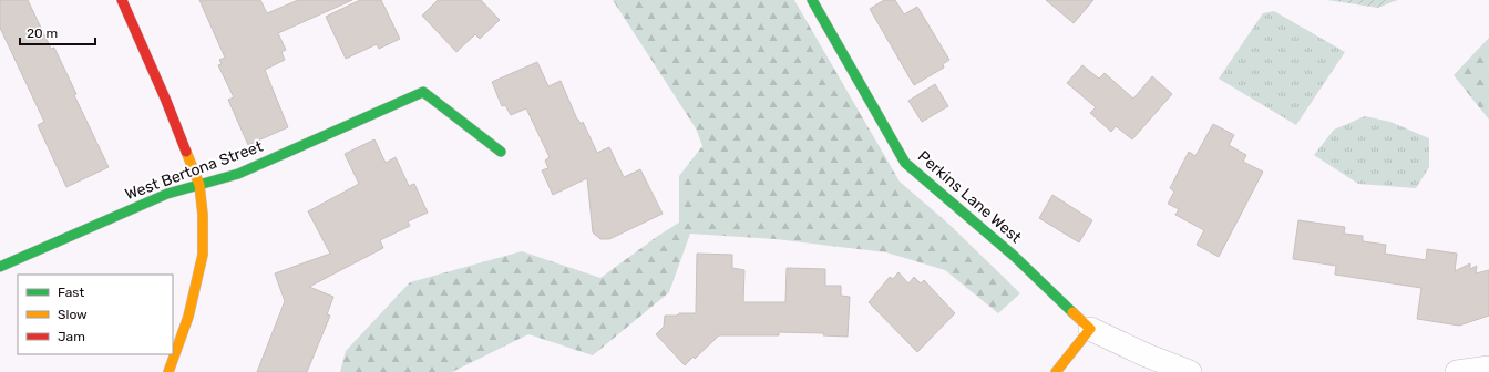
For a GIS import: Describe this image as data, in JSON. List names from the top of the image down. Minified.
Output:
{"streets":{"street":["West Bertona Street","Perkins Lane West"]},"legend":["Fast","Slow","Jam"],"scale_bar":"20 m"}
